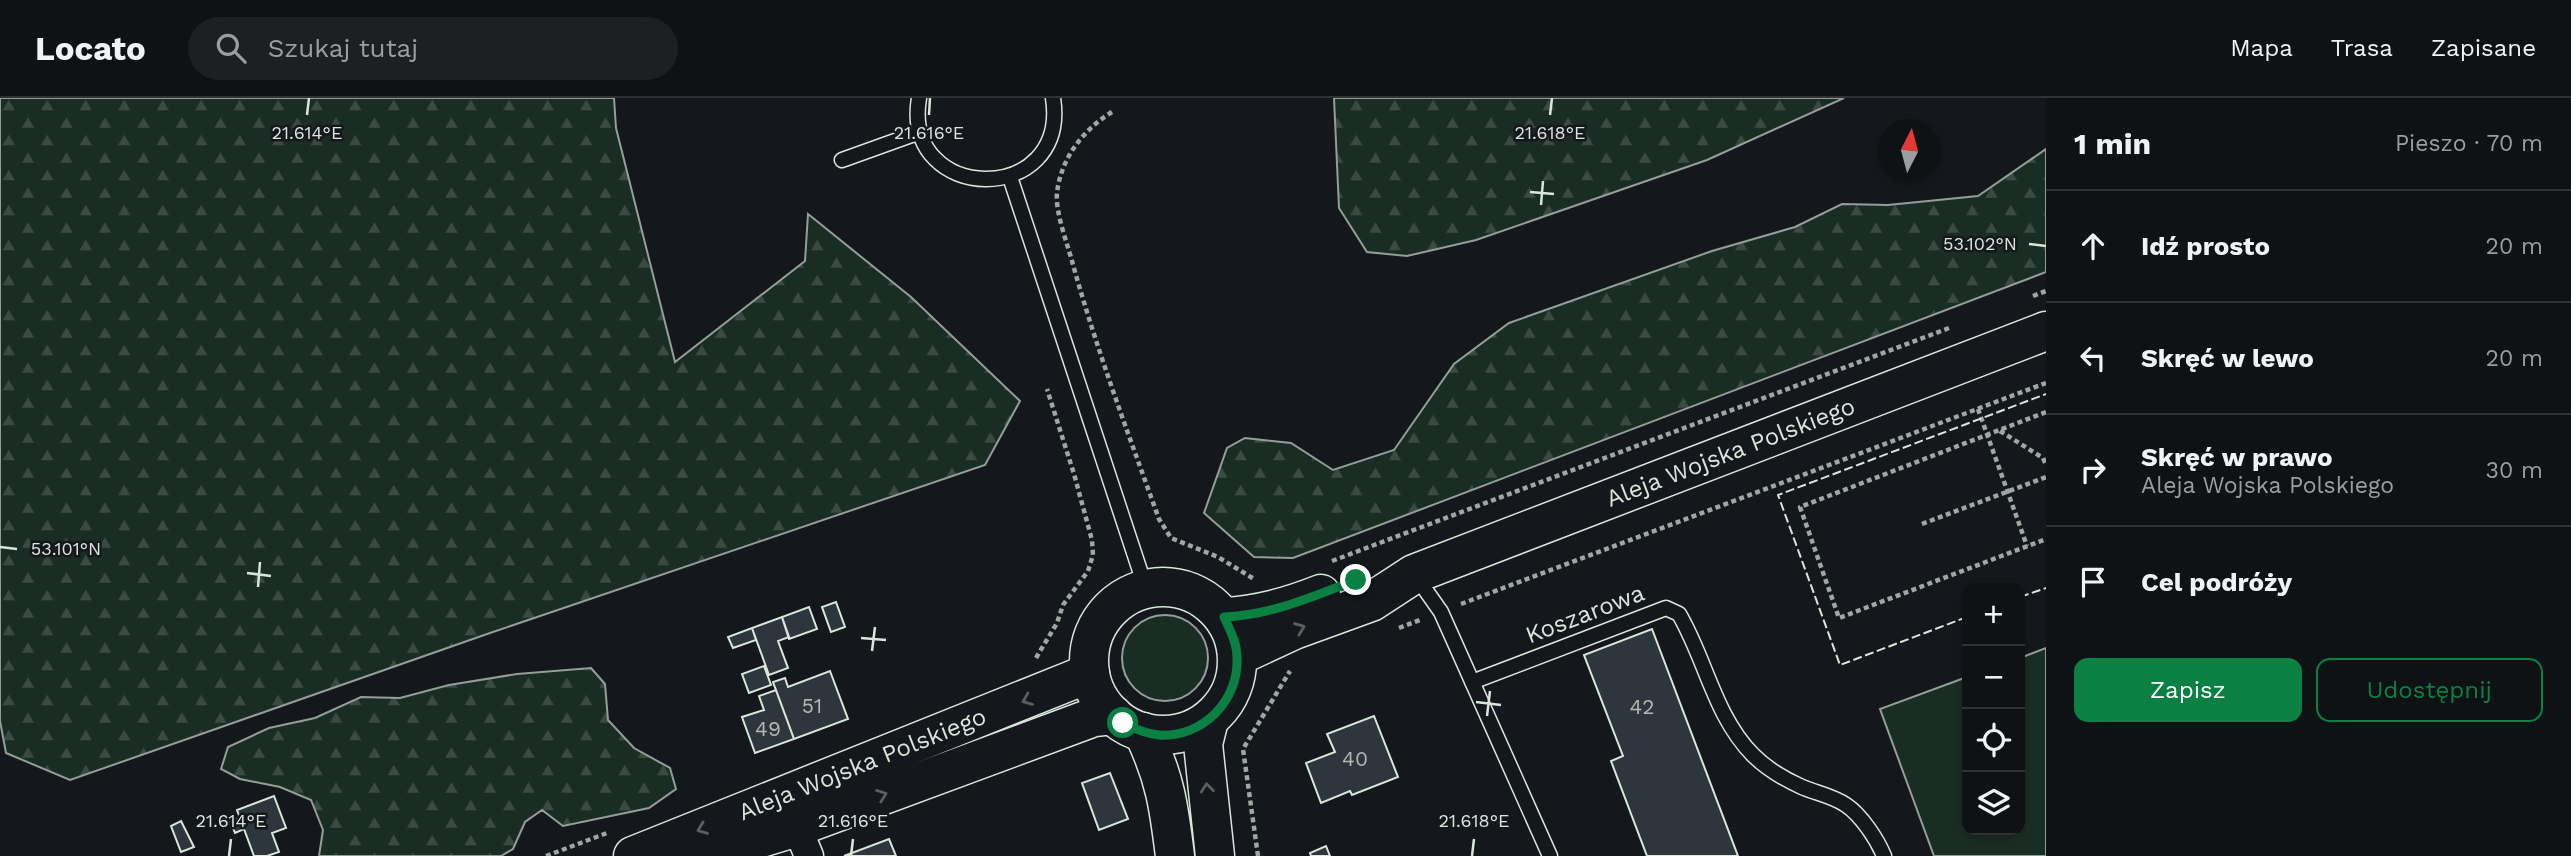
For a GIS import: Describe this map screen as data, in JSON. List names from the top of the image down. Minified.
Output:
{"streets":{"main road":["Aleja Wojska Polskiego"],"lane":["Koszarowa"]},"house_numbers":["51","42","49","40"],"north":"top","page":{"header":"Locato","search":"Szukaj tutaj","nav":["Mapa","Trasa","Zapisane"],"heading":["1 min","Pieszo · 70 m"],"list":[["Idź prosto","20 m"],["Skręć w lewo","20 m"],["Skręć w prawo","Aleja Wojska Polskiego","30 m"],"Cel podróży"],"map_buttons":["+","−"],"buttons":["Zapisz","Udostępnij"]},"coordinates":["21.614°E","21.616°E","21.618°E","53.102°N","53.101°N"]}
